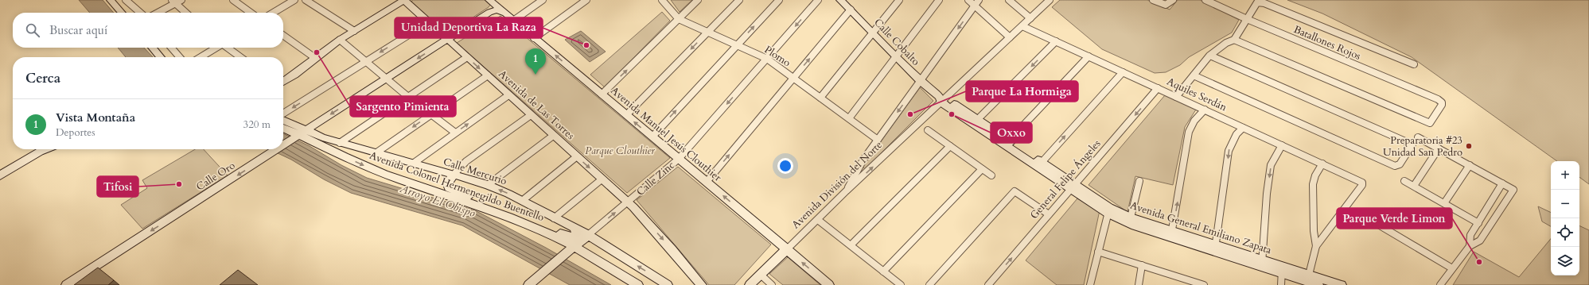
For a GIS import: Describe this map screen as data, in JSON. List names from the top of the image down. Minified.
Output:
{"streets":{"street":["Calle Cobalto","Batallones Rojos","Plomo","Aquiles Serdán","Avenida de Las Torres","Avenida Manuel Jesús Clouthier","Calle Mercurio","Calle Oro","Calle Zinc","General Felipe Ángeles","Avenida División del Norte","Avenida Colonel Hermenegildo Buentello","Avenida General Emiliano Zapata"]},"crossings":[["Calle Cobalto","Avenida División del Norte"],["Calle Cobalto","Avenida General Emiliano Zapata"],["Plomo","Calle Zinc"],["Aquiles Serdán","General Felipe Ángeles"],["Aquiles Serdán","Avenida División del Norte"],["Avenida de Las Torres","Calle Oro"],["Avenida de Las Torres","Calle Zinc"],["Avenida Manuel Jesús Clouthier","Calle Zinc"],["Avenida Manuel Jesús Clouthier","Avenida División del Norte"],["Calle Mercurio","Calle Zinc"],["Calle Mercurio","Avenida Colonel Hermenegildo Buentello"],["Calle Oro","Avenida Colonel Hermenegildo Buentello"],["Calle Zinc","Avenida Colonel Hermenegildo Buentello"],["General Felipe Ángeles","Avenida General Emiliano Zapata"],["Avenida División del Norte","Avenida General Emiliano Zapata"]],"one_way":["Avenida de Las Torres","Avenida Manuel Jesús Clouthier"],"water":["Arroyo El Obispo"],"parks":["Parque Clouthier"],"places":["Unidad Deportiva La Raza","Sargento Pimienta","Parque La Hormiga","Oxxo","Preparatoria #23 Unidad San Pedro","Tifosi","Parque Verde Limon"],"page":{"search":"Buscar aquí","pins":"1","heading":"Cerca","list":[{"mark":"1","name":"Vista Montaña","note":"Deportes","value":"320 m"}],"map_buttons":["+","−"]}}
